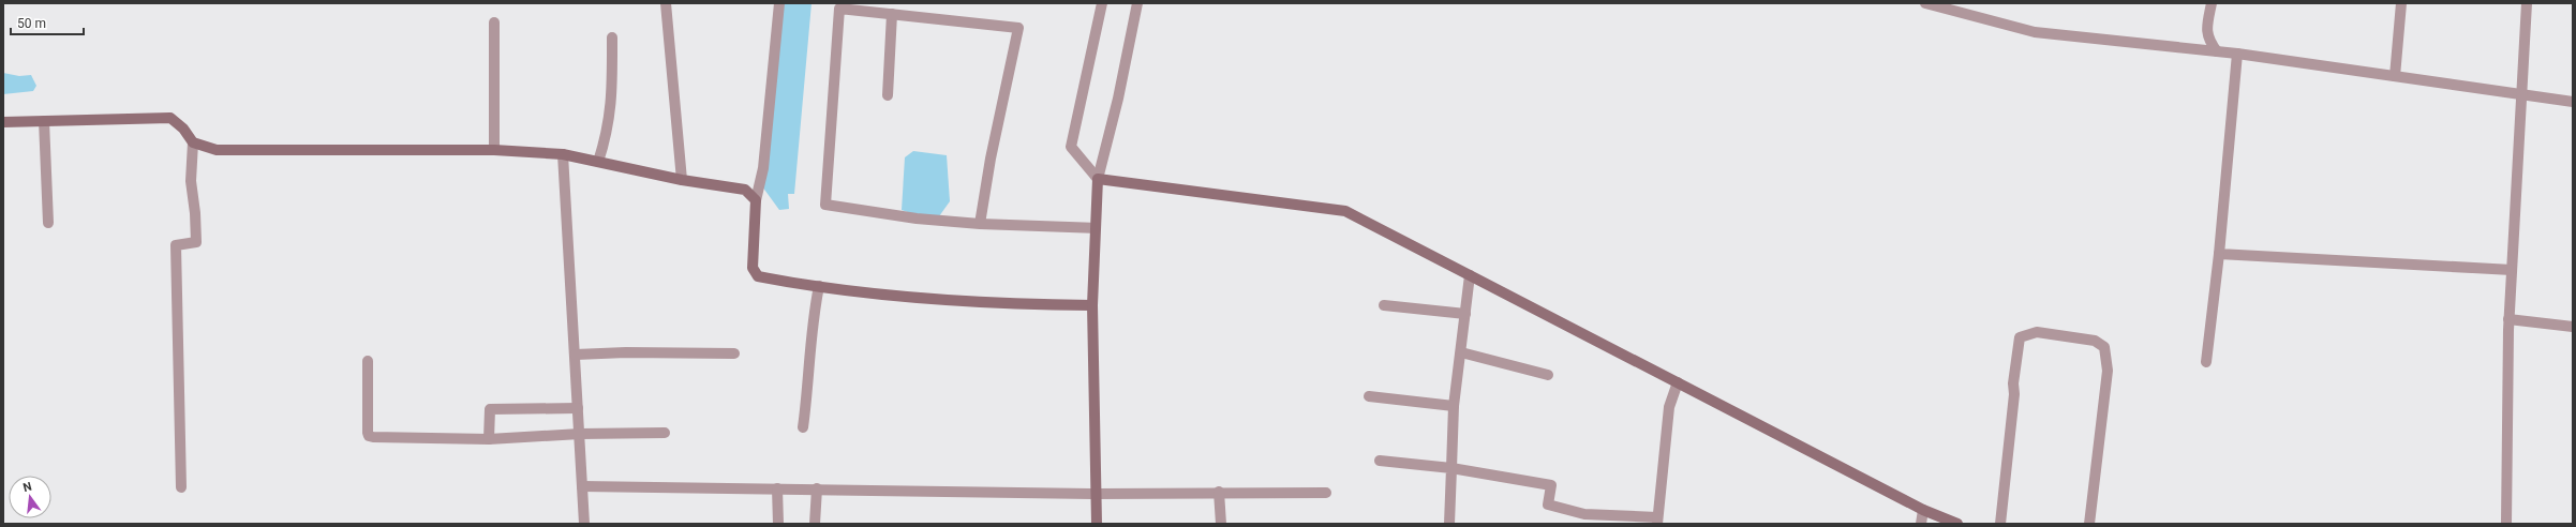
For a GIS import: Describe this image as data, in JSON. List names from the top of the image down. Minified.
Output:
{"scale_bar":"50 m","north":"top"}
